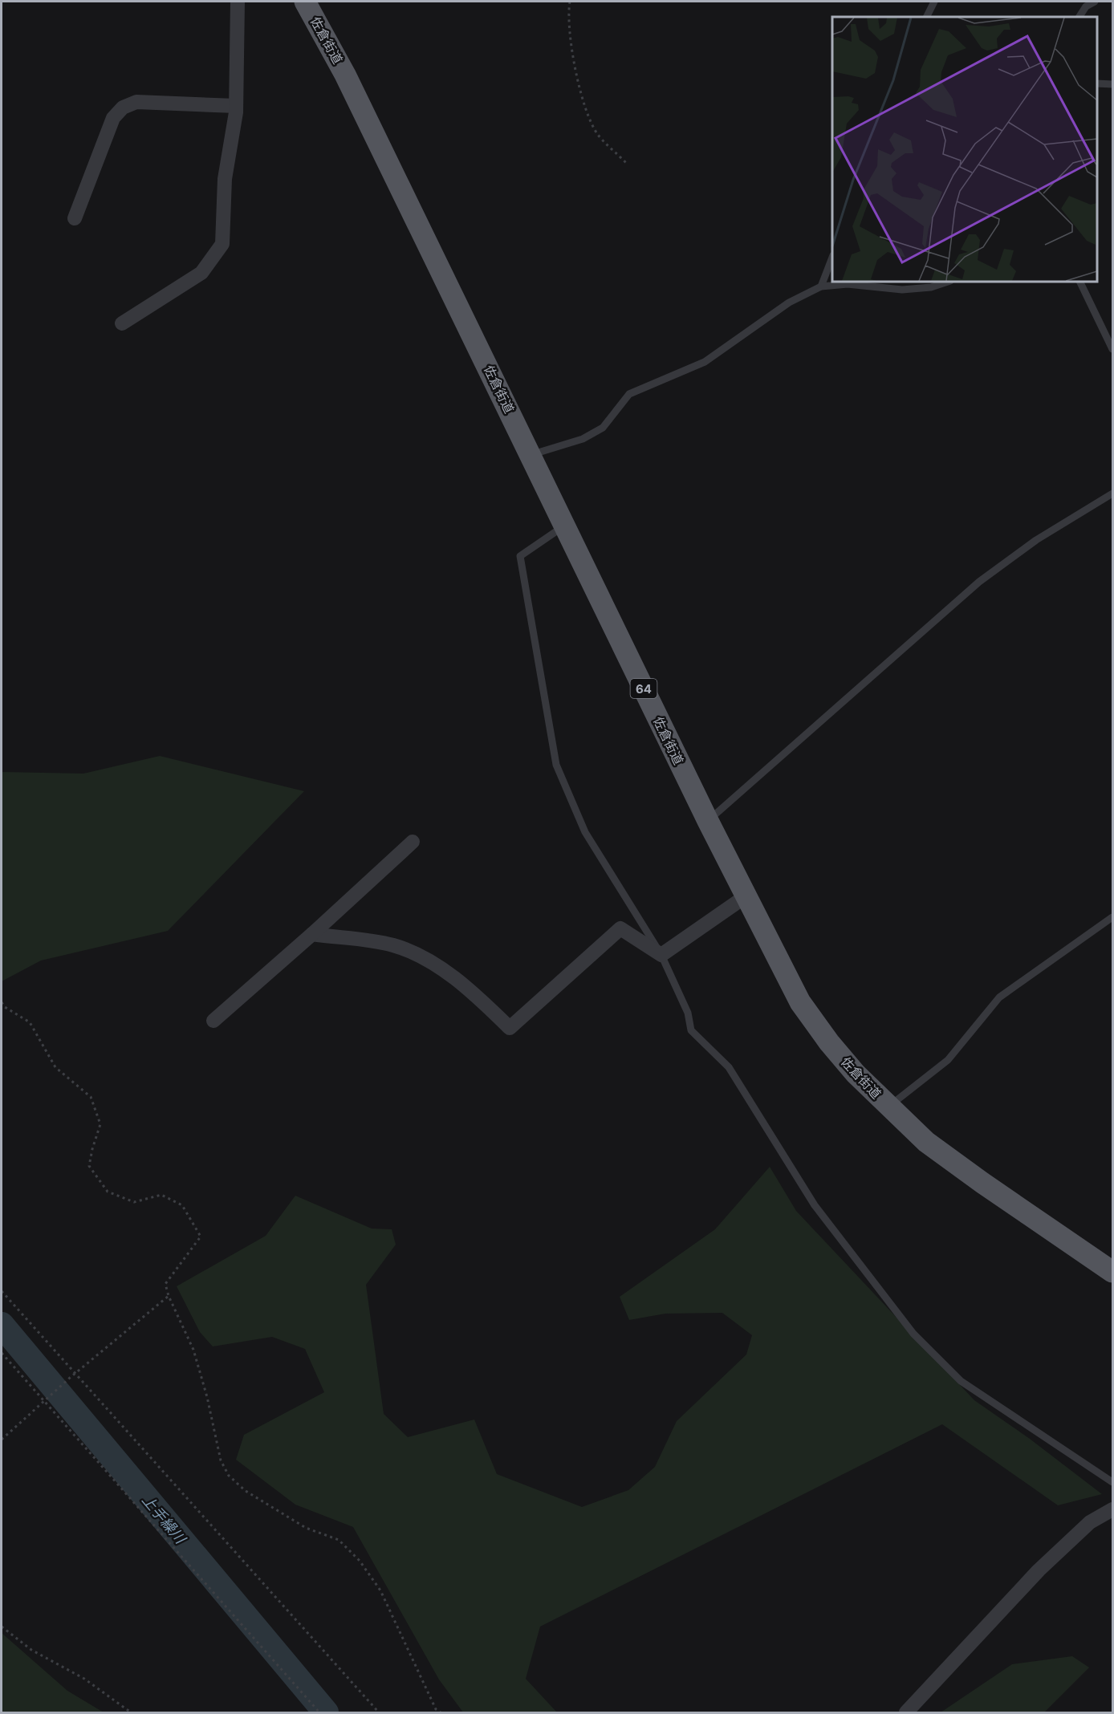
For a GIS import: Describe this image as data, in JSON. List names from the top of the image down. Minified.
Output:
{"streets":{"main road":["佐倉街道","64"]},"water":["上手繰川"]}
